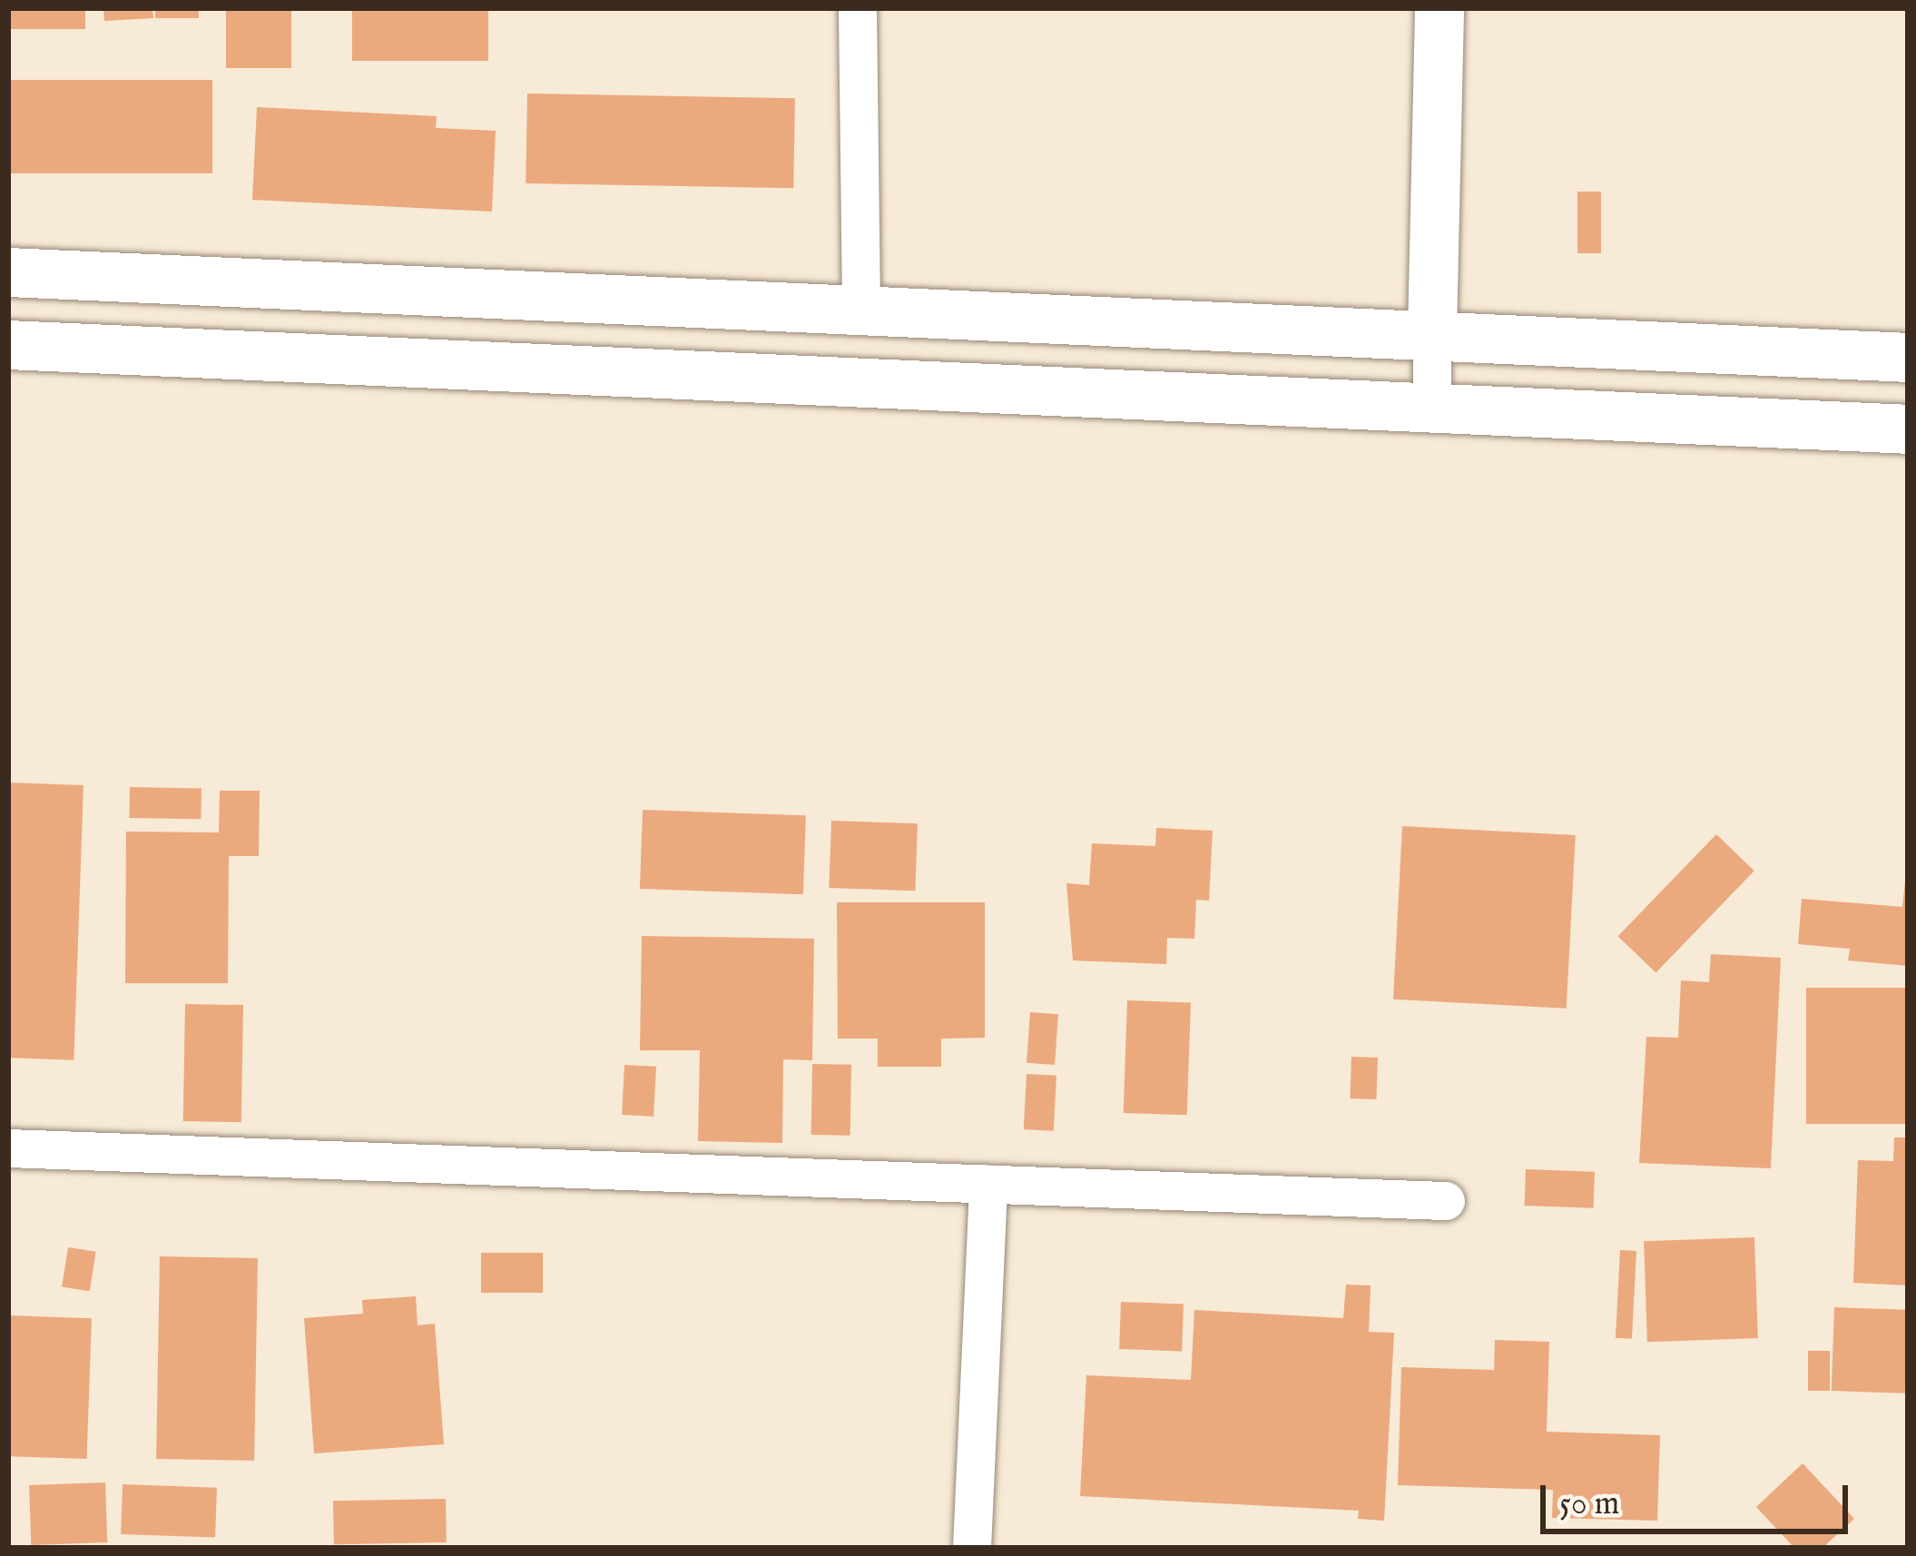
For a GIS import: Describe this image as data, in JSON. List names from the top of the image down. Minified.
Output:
{"scale_bar":"50 m"}
